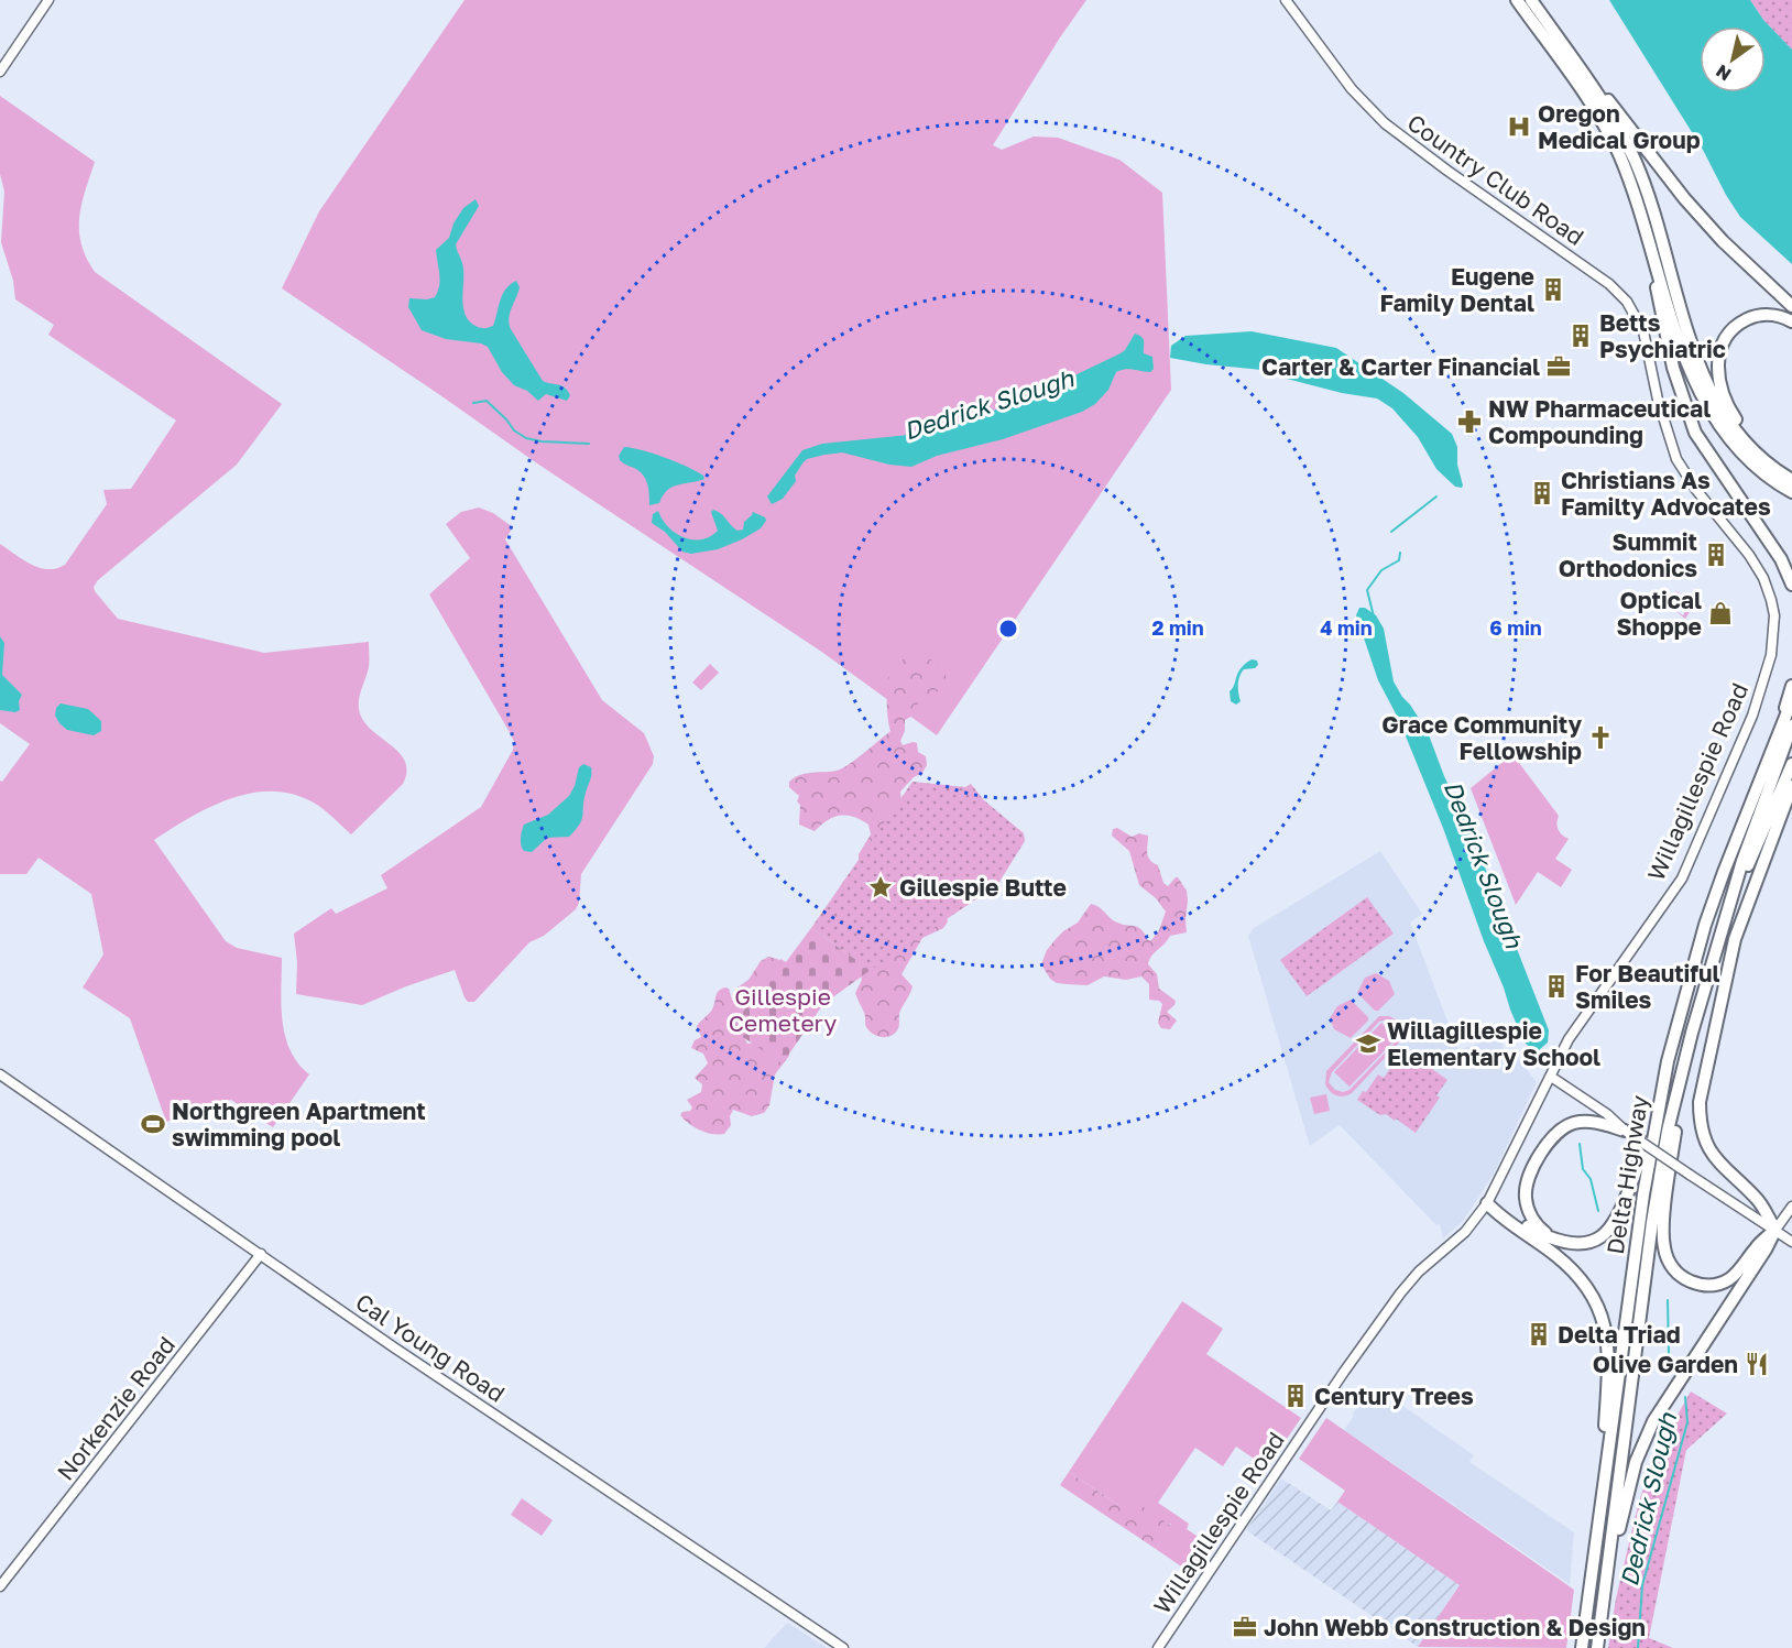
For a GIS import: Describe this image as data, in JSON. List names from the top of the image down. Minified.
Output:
{"streets":{"highway":["Delta Highway"],"main road":["Country Club Road","Willagillespie Road","Cal Young Road","Norkenzie Road"]},"crossings":[["Country Club Road","Willagillespie Road"],["Cal Young Road","Norkenzie Road"]],"water":["Dedrick Slough"],"parks":["Gillespie Cemetery"],"places":{"hospital":["Oregon Medical Group"],"building":["Eugene Family Dental","Betts Psychiatric","Christians As Familty Advocates","Summit Orthodonics","For Beautiful Smiles","Delta Triad","Century Trees"],"office":["Carter & Carter Financial","John Webb Construction & Design"],"pharmacy":["NW Pharmaceutical Compounding"],"shop":["Optical Shoppe"],"church":["Grace Community Fellowship"],"place":["Gillespie Butte"],"school or university":["Willagillespie Elementary School"],"sports":["Northgreen Apartment swimming pool"],"restaurant":["Olive Garden"]},"north":"bottom left","rings":["2 min","4 min","6 min"]}
